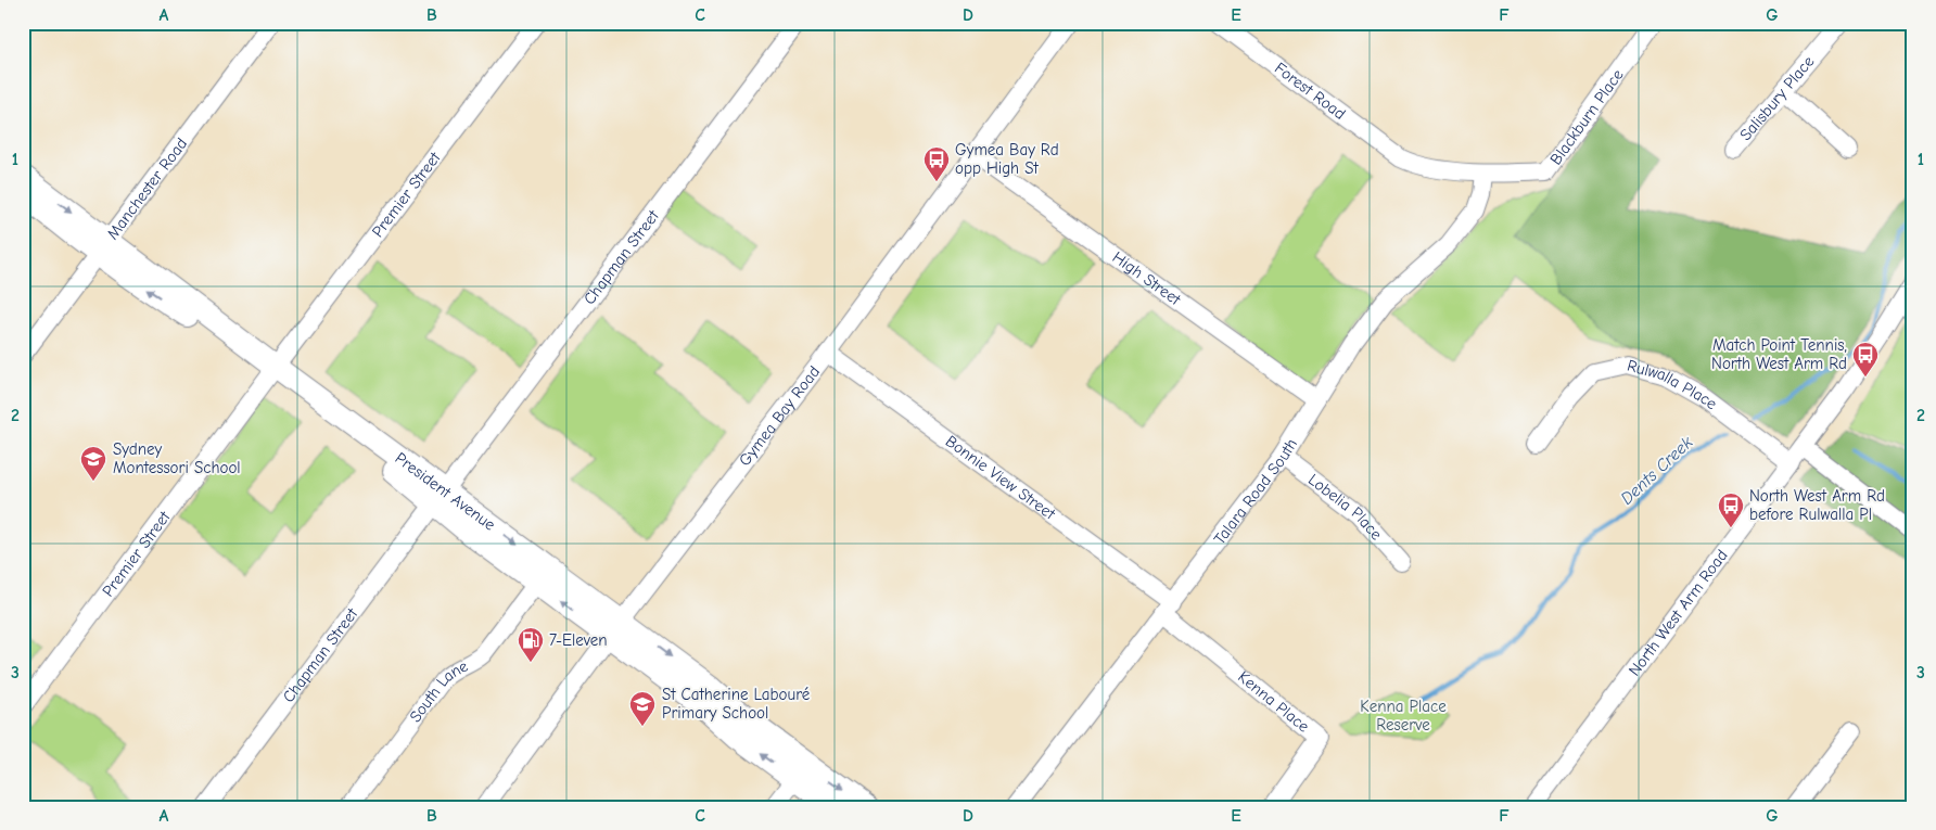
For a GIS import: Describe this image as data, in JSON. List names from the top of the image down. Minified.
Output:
{"streets":{"main road":["President Avenue"],"street":["Forest Road","Salisbury Place","Blackburn Place","Manchester Road","Premier Street","Chapman Street","High Street","Rulwalla Place","Gymea Bay Road","Bonnie View Street","Talara Road South","Lobelia Place","North West Arm Road","South Lane","Kenna Place"]},"crossings":[["Forest Road","Blackburn Place"],["Blackburn Place","Talara Road South"],["Manchester Road","President Avenue"],["Premier Street","President Avenue"],["Chapman Street","President Avenue"],["High Street","Gymea Bay Road"],["High Street","Talara Road South"],["Rulwalla Place","North West Arm Road"],["Gymea Bay Road","Bonnie View Street"],["Gymea Bay Road","President Avenue"],["Bonnie View Street","Talara Road South"],["Bonnie View Street","Kenna Place"],["President Avenue","South Lane"],["Talara Road South","Lobelia Place"],["Talara Road South","Kenna Place"]],"water":["Dents Creek"],"parks":["Kenna Place Reserve"],"places":{"bus stop":["Gymea Bay Rd opp High St","Match Point Tennis, North West Arm Rd","North West Arm Rd before Rulwalla Pl"],"school or university":["Sydney Montessori School","St Catherine Labouré Primary School"],"fuel station":["7-Eleven"]},"grid":{"columns":["A","B","C","D","E","F","G"],"rows":["1","2","3"]}}
